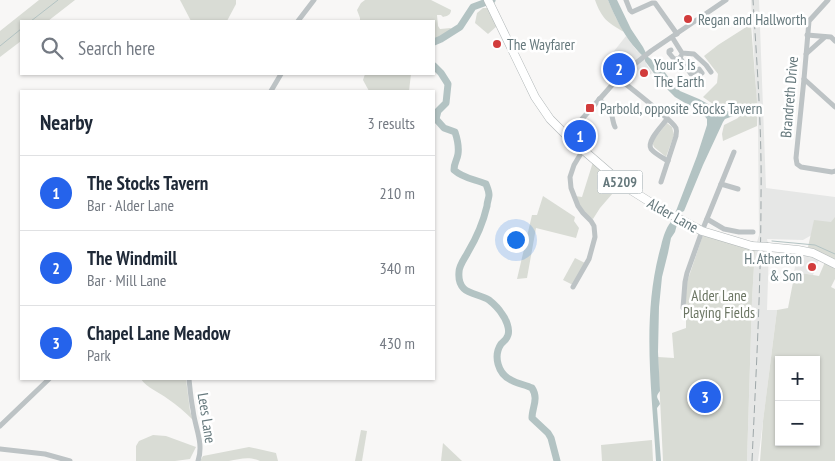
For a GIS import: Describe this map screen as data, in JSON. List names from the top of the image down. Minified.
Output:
{"streets":{"highway":["A5209","Alder Lane"],"street":["Brandreth Drive","Lees Lane"]},"parks":["Alder Lane Playing Fields"],"places":{"other":["Regan and Hallworth","The Wayfarer","Your's Is The Earth","H. Atherton & Son"],"transit":["Parbold, opposite Stocks Tavern"]},"page":{"search":"Search here","pins":["2","1","3"],"heading":["Nearby","3 results"],"list":[{"mark":"1","name":"The Stocks Tavern","note":"Bar · Alder Lane","value":"210 m"},{"mark":"2","name":"The Windmill","note":"Bar · Mill Lane","value":"340 m"},{"mark":"3","name":"Chapel Lane Meadow","note":"Park","value":"430 m"}],"map_buttons":["+","−"]}}
